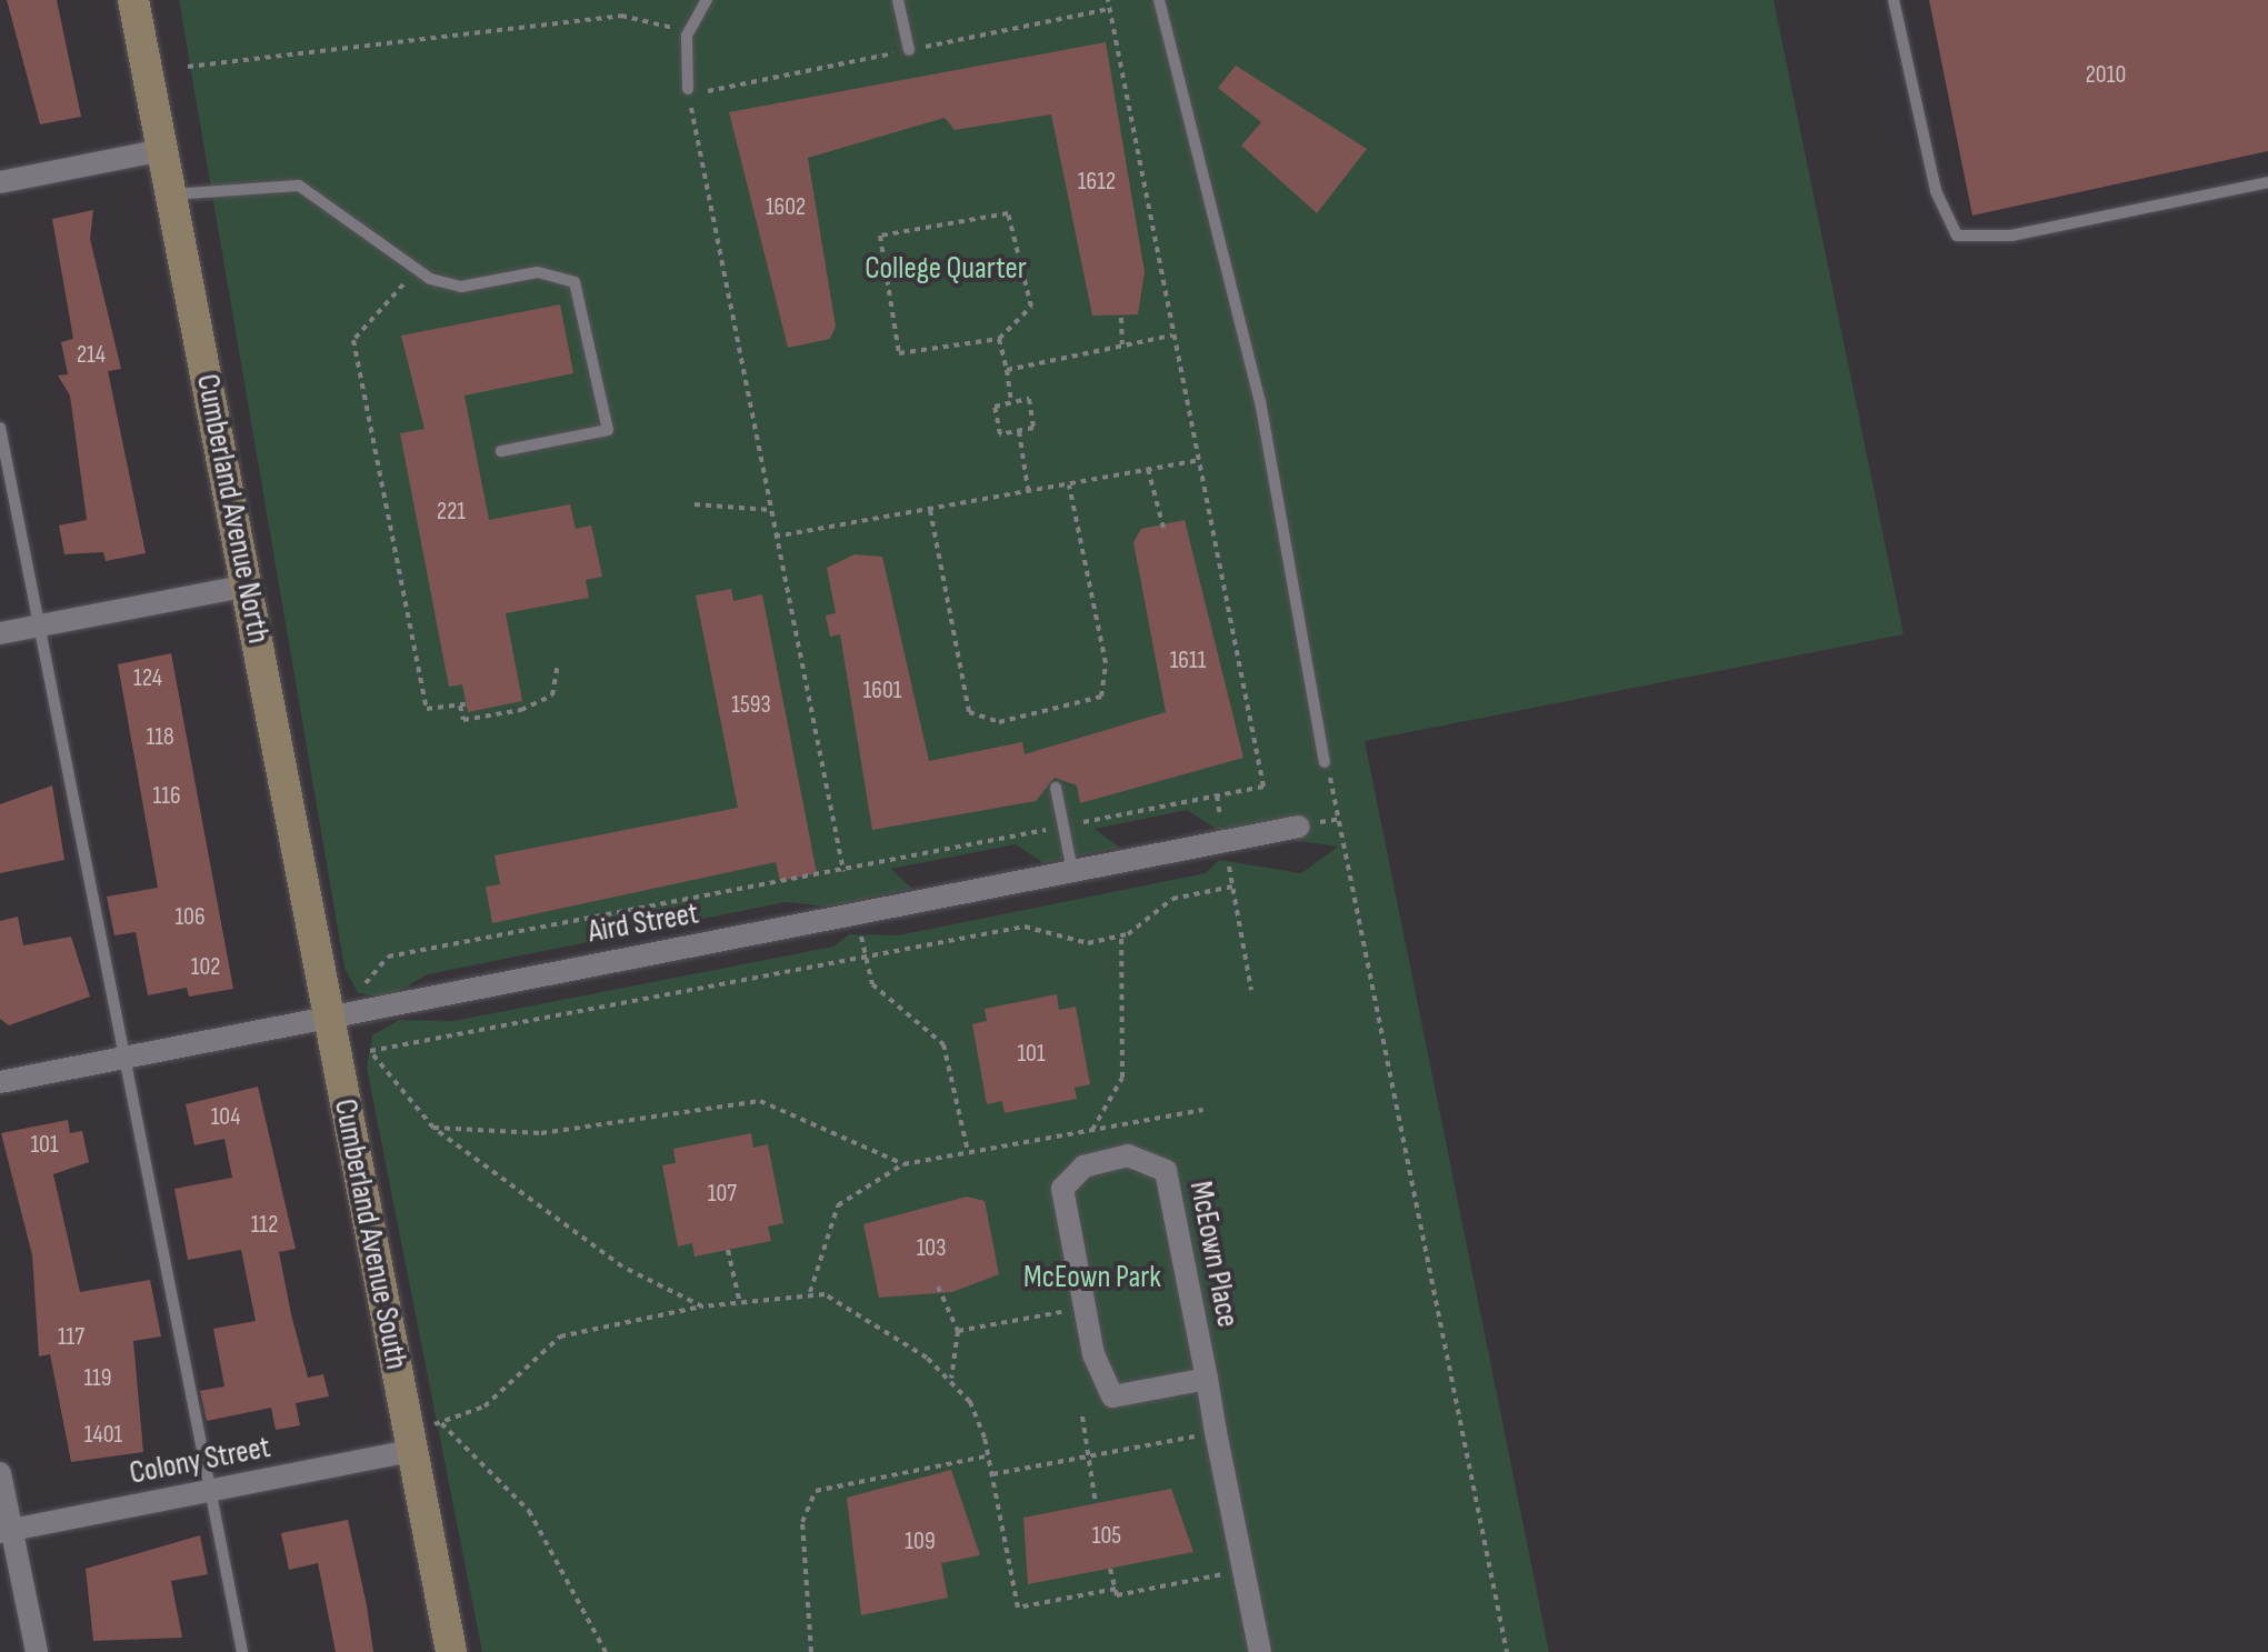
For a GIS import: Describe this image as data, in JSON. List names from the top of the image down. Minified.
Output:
{"streets":{"main road":["Cumberland Avenue North","Cumberland Avenue South"],"street":["Aird Street","McEown Place","Colony Street"]},"crossings":[["Cumberland Avenue North","Aird Street"],["Cumberland Avenue North","Cumberland Avenue South"],["Aird Street","Cumberland Avenue South"],["Cumberland Avenue South","Colony Street"]],"parks":["College Quarter","McEown Park"],"house_numbers":["2010","1612","1602","214","221","1611","124","1601","1593","118","116","106","102","101","104","101","107","112","103","117","119","1401","105","109"]}
